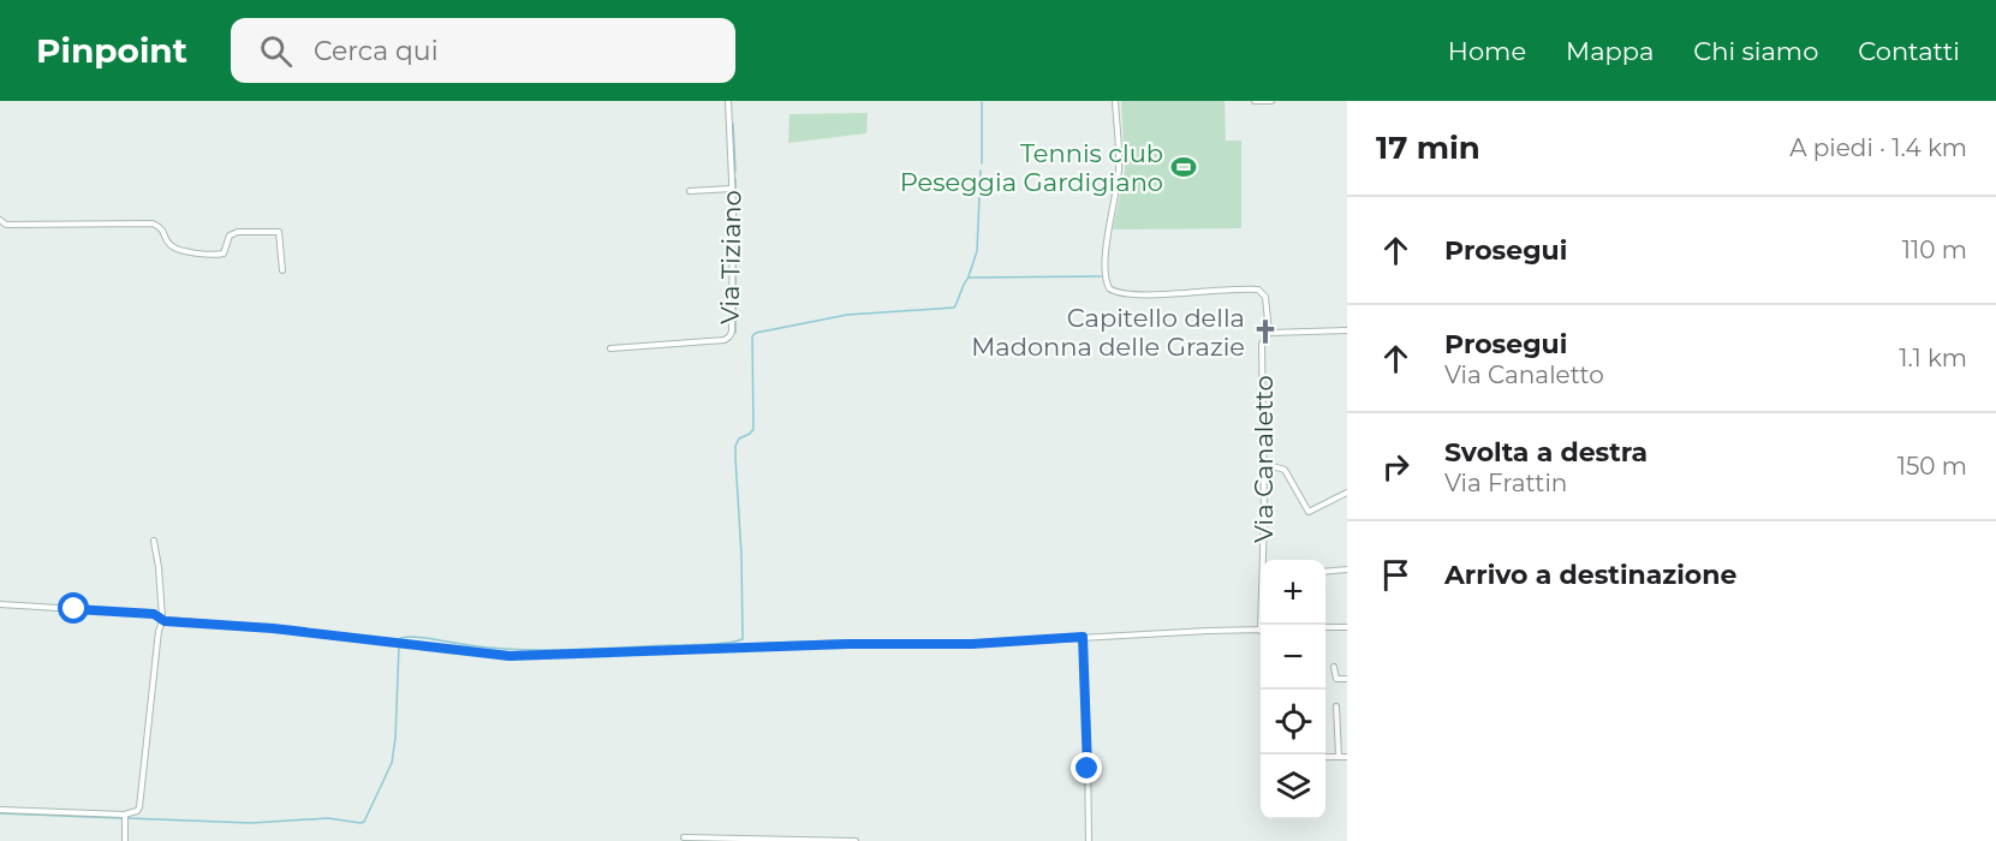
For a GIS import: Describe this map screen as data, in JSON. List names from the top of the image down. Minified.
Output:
{"streets":{"street":["Via Tiziano","Via Canaletto"]},"places":{"sports":["Tennis club Peseggia Gardigiano"],"church":["Capitello della Madonna delle Grazie"]},"page":{"header":"Pinpoint","search":"Cerca qui","nav":["Home","Mappa","Chi siamo","Contatti"],"heading":["17 min","A piedi · 1.4 km"],"list":[["Prosegui","110 m"],["Prosegui","Via Canaletto","1.1 km"],["Svolta a destra","Via Frattin","150 m"],"Arrivo a destinazione"],"map_buttons":["+","−"]}}
